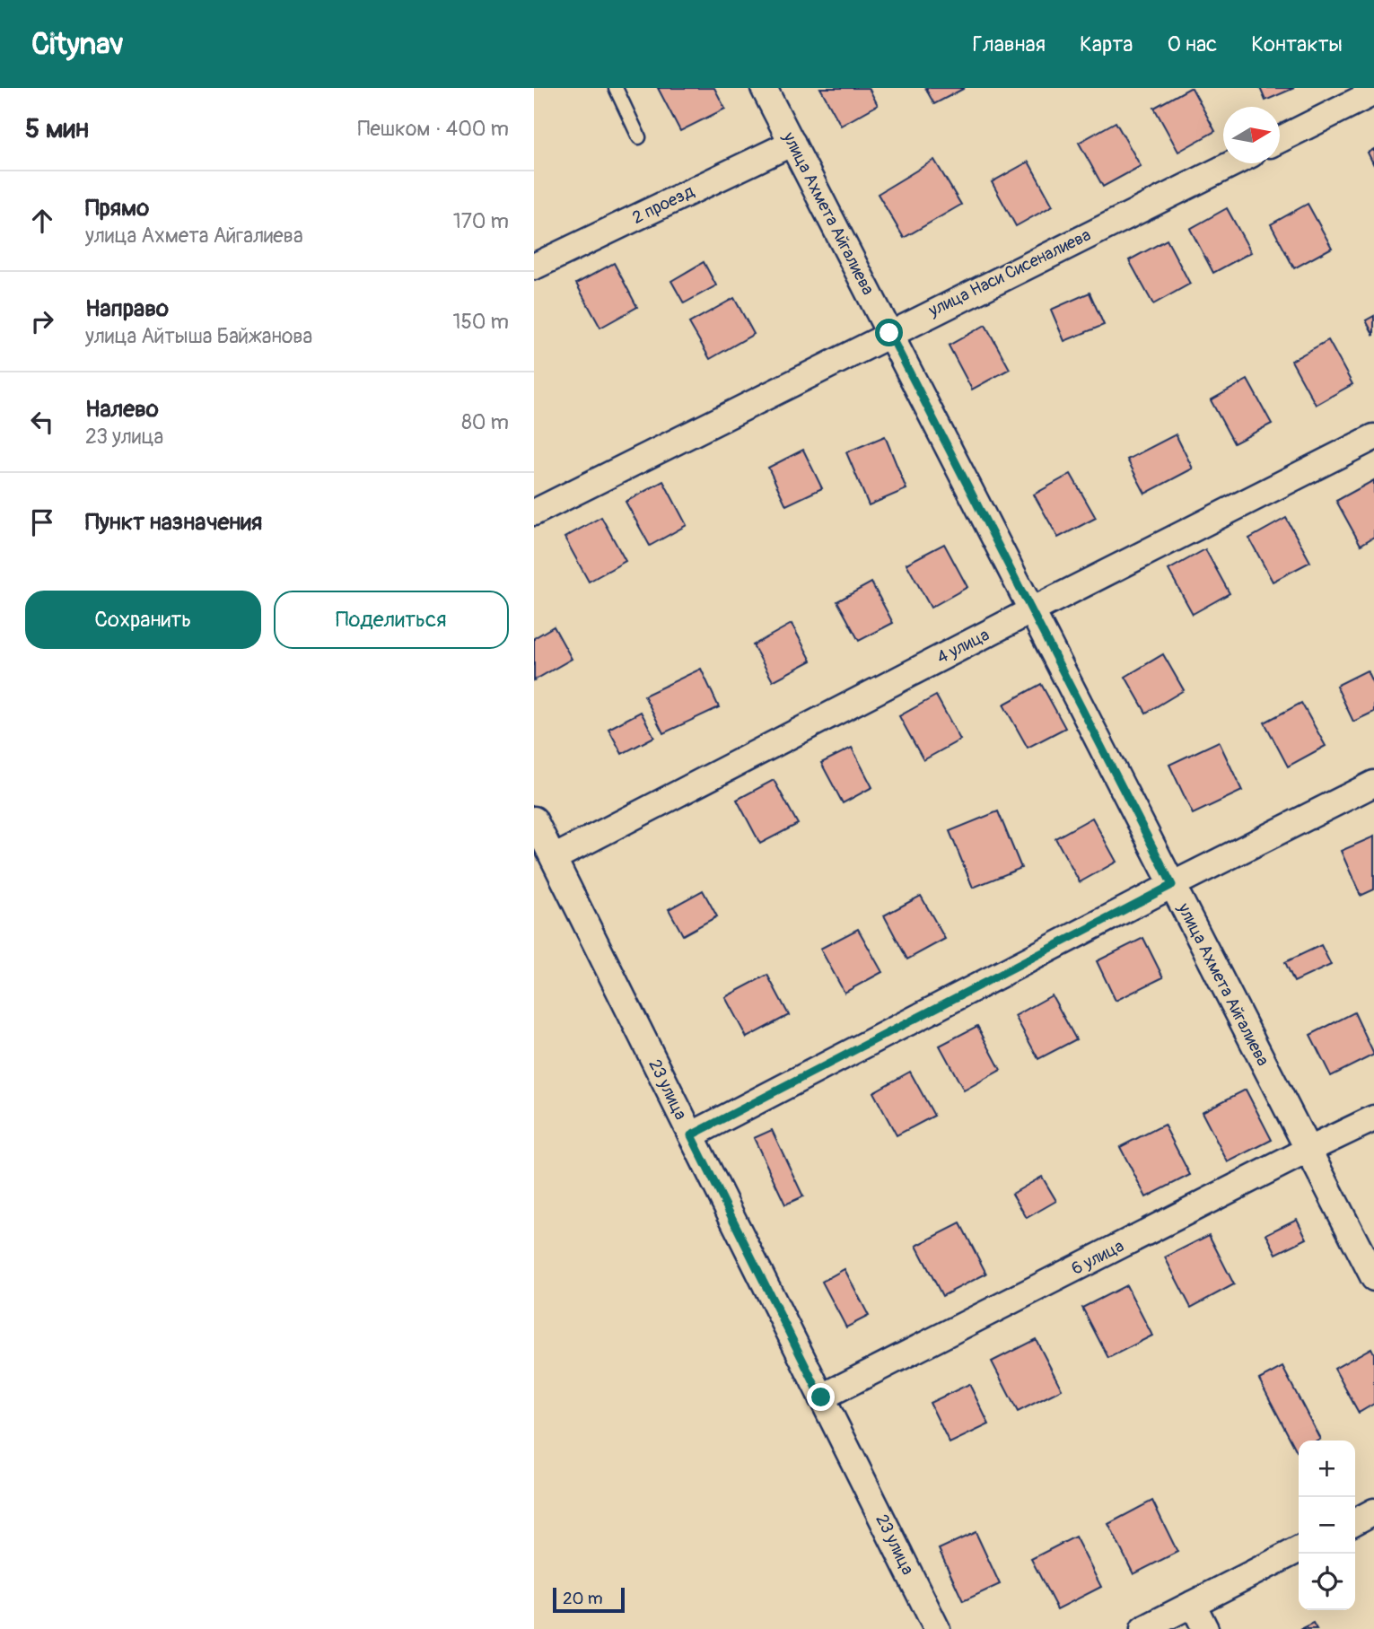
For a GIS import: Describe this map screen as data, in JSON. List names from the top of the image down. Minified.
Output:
{"streets":{"street":["2 проезд","улица Ахмета Айгалиева","улица Наси Сисеналиева","4 улица","23 улица","6 улица"]},"crossings":[["2 проезд","улица Ахмета Айгалиева"],["улица Ахмета Айгалиева","улица Наси Сисеналиева"],["улица Ахмета Айгалиева","4 улица"],["улица Ахмета Айгалиева","6 улица"],["4 улица","23 улица"],["23 улица","6 улица"]],"scale_bar":"20 m","north":"right","page":{"header":"Citynav","nav":["Главная","Карта","О нас","Контакты"],"heading":["5 мин","Пешком · 400 m"],"list":[["Прямо","улица Ахмета Айгалиева","170 m"],["Направо","улица Айтыша Байжанова","150 m"],["Налево","23 улица","80 m"],"Пункт назначения"],"buttons":["Сохранить","Поделиться"],"map_buttons":["+","−"],"scale":"20 m"}}
